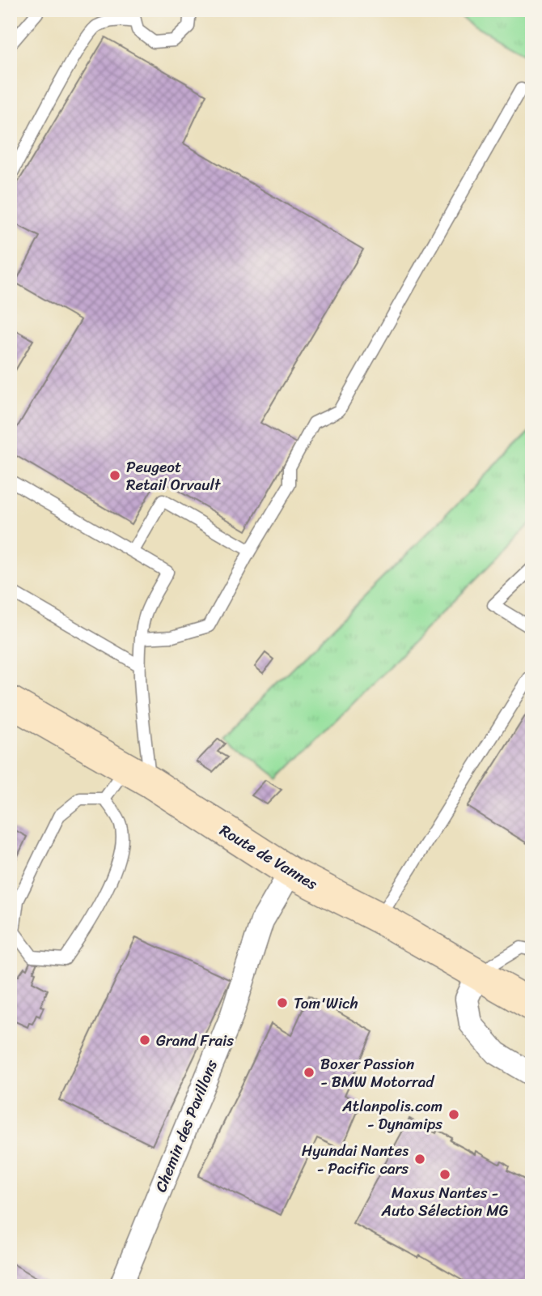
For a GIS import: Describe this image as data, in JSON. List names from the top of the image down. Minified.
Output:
{"streets":{"main road":["Route de Vannes"],"street":["Chemin des Pavillons"]},"crossings":[["Route de Vannes","Chemin des Pavillons"]],"places":["Peugeot Retail Orvault","Tom'Wich","Grand Frais","Boxer Passion - BMW Motorrad","Atlanpolis.com - Dynamips","Hyundai Nantes - Pacific cars","Maxus Nantes - Auto Sélection MG"]}
